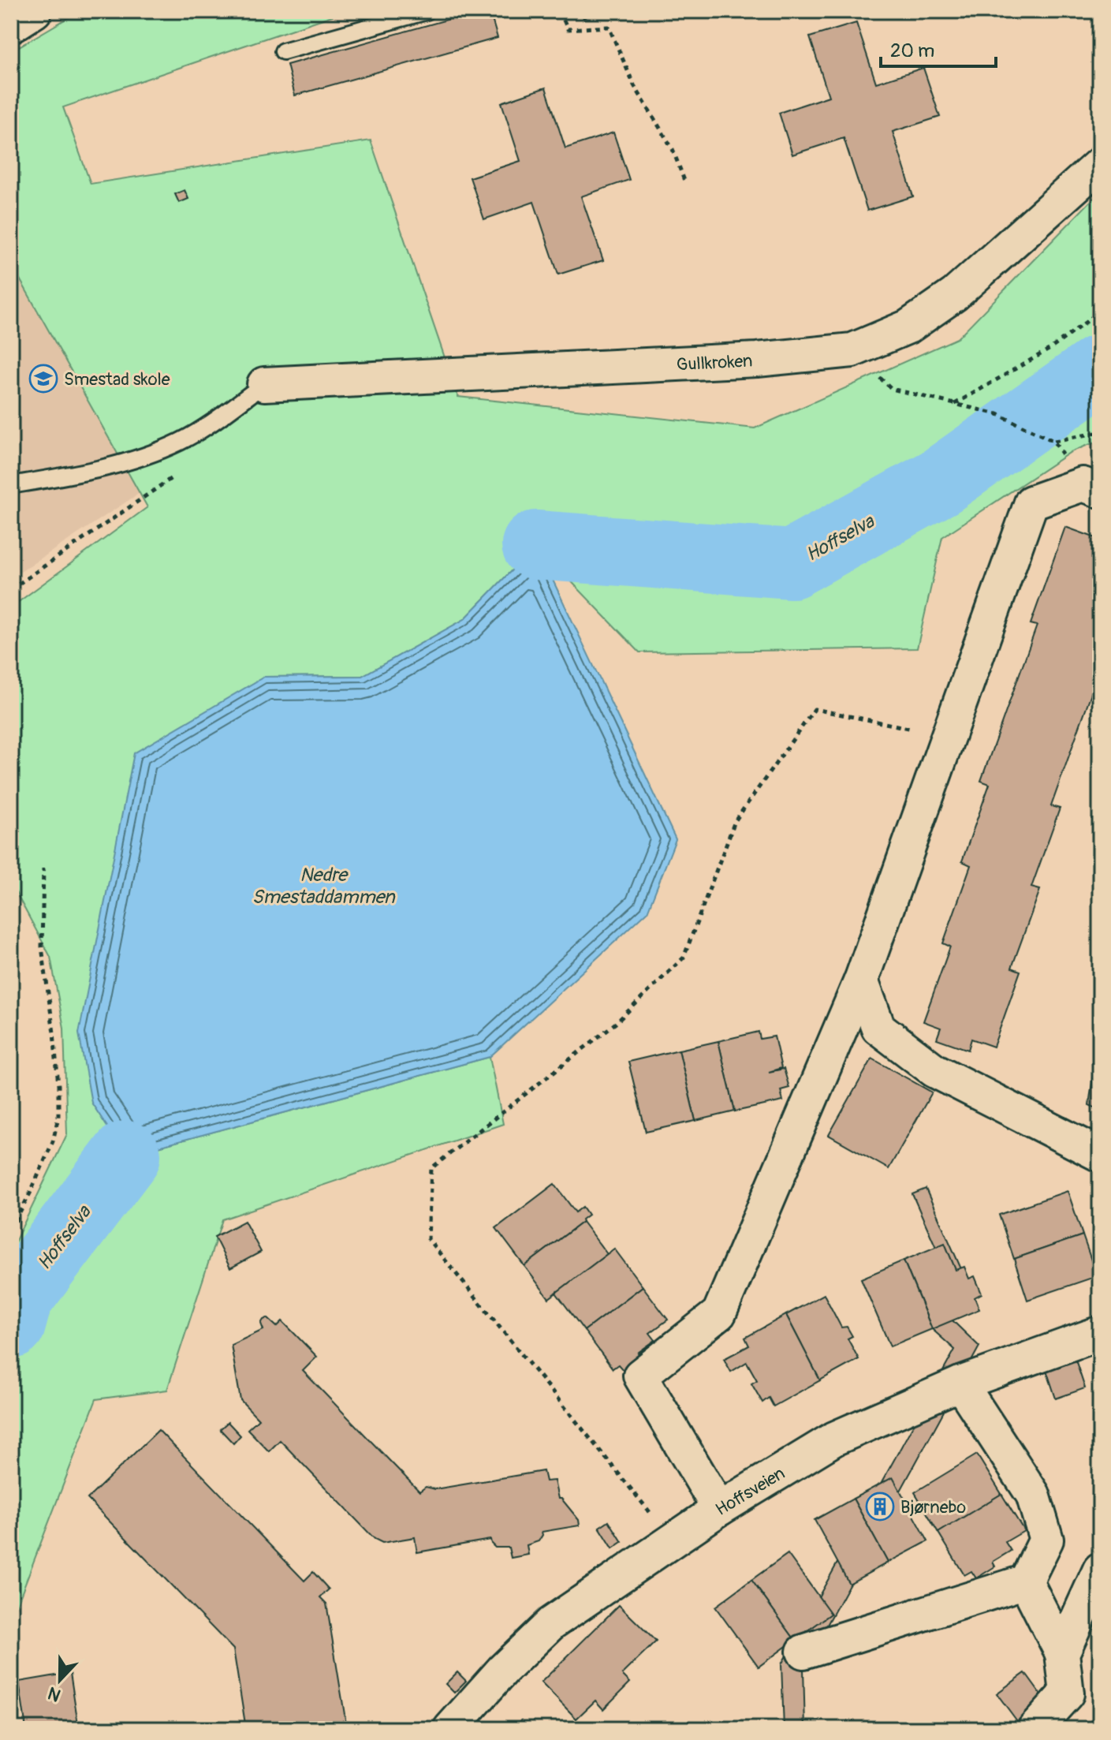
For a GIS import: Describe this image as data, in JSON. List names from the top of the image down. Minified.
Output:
{"streets":{"street":["Gullkroken","Hoffsveien"]},"water":["Hoffselva","Nedre Smestaddammen"],"places":{"school or university":["Smestad skole"],"building":["Bjørnebo"]},"scale_bar":"20 m","north":"bottom"}
